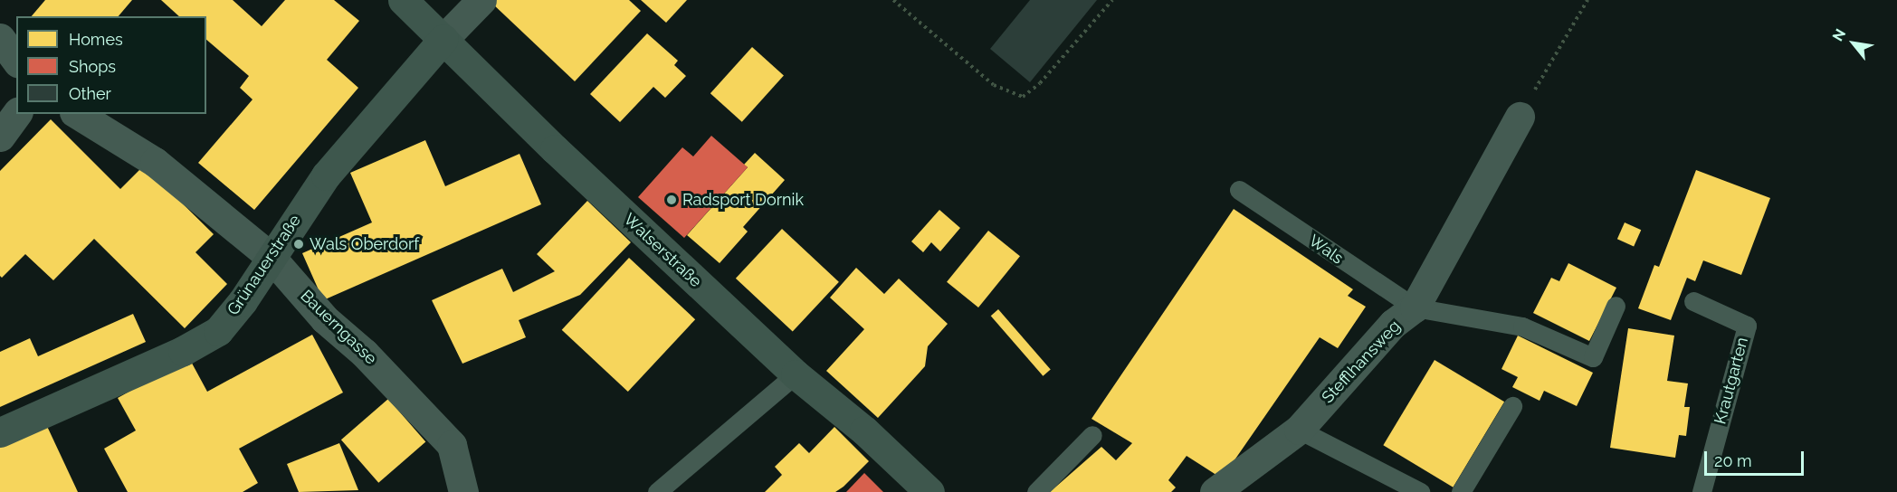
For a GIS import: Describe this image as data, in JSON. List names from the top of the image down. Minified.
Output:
{"streets":{"street":["Walserstraße","Grünauerstraße","Bauerngasse","Stefflhansweg"],"lane":["Wals","Krautgarten"]},"crossings":[["Wals","Stefflhansweg"],["Walserstraße","Grünauerstraße"],["Grünauerstraße","Bauerngasse"]],"places":["Radsport Dornik","Wals Oberdorf"],"legend":["Homes","Shops","Other"],"scale_bar":"20 m","north":"top left"}
